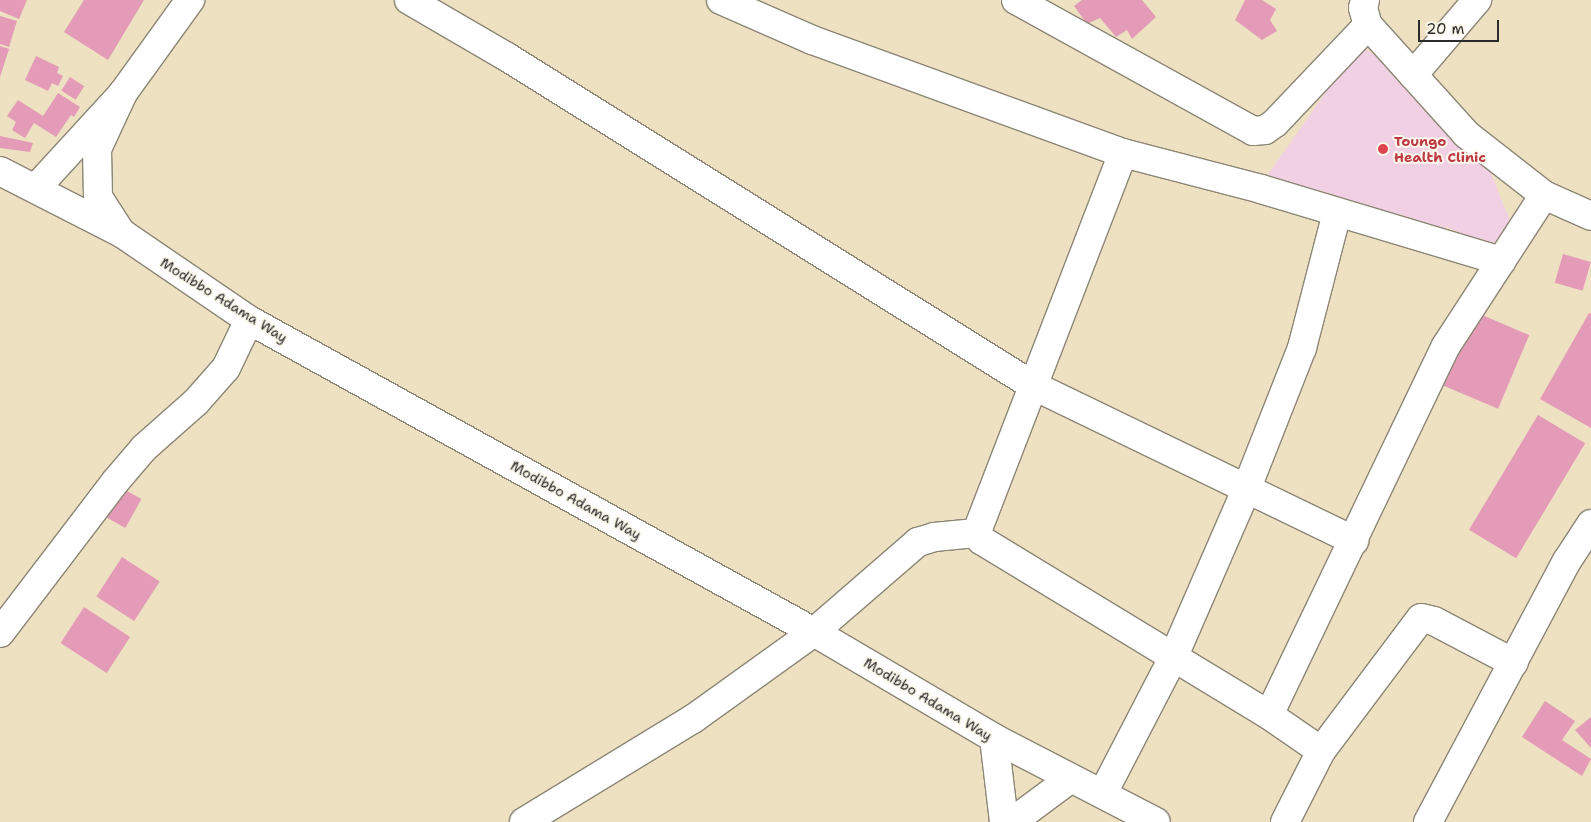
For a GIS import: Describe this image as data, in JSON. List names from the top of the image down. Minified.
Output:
{"streets":{"street":["Modibbo Adama Way"]},"places":["Toungo Health Clinic"],"scale_bar":"20 m"}
